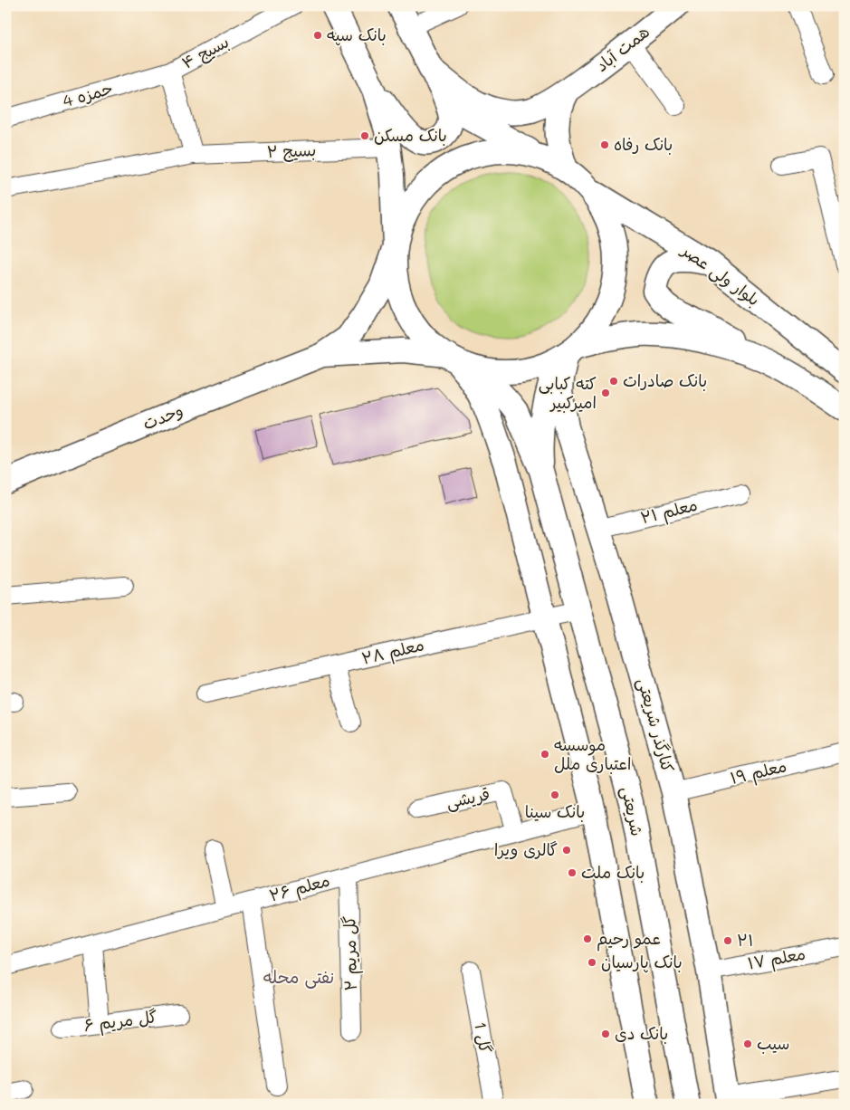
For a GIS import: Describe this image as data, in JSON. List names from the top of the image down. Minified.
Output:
{"streets":{"main road":["همت آباد","بلوار ولی عصر","وحدت","کنارگذر شریعتی","شریعتی"],"street":["بسیج ۴","حمزه 4","بسیج ۲","معلم ۲۱","معلم ۲۸","معلم ۱۹","قریشی","معلم ۲۶","گل مریم ۲","معلم ۱۷","گل مریم ۶","گل 1"]},"crossings":[["بسیج ۴","حمزه 4"],["بسیج ۴","بسیج ۲"],["معلم ۲۱","کنارگذر شریعتی"],["معلم ۲۸","شریعتی"],["کنارگذر شریعتی","معلم ۱۹"],["کنارگذر شریعتی","معلم ۱۷"],["قریشی","معلم ۲۶"],["معلم ۲۶","گل مریم ۲"]],"districts":["نفتی محله"],"places":["بانک سپه","بانک مسکن","بانک رفاه","بانک صادرات","کته کبابی امیرکبیر","موسسه اعتباری ملل","بانک سینا","گالری ویرا","بانک ملت","عمو رحیم","۲۱","بانک پارسیان","بانک دی","سیب"]}
